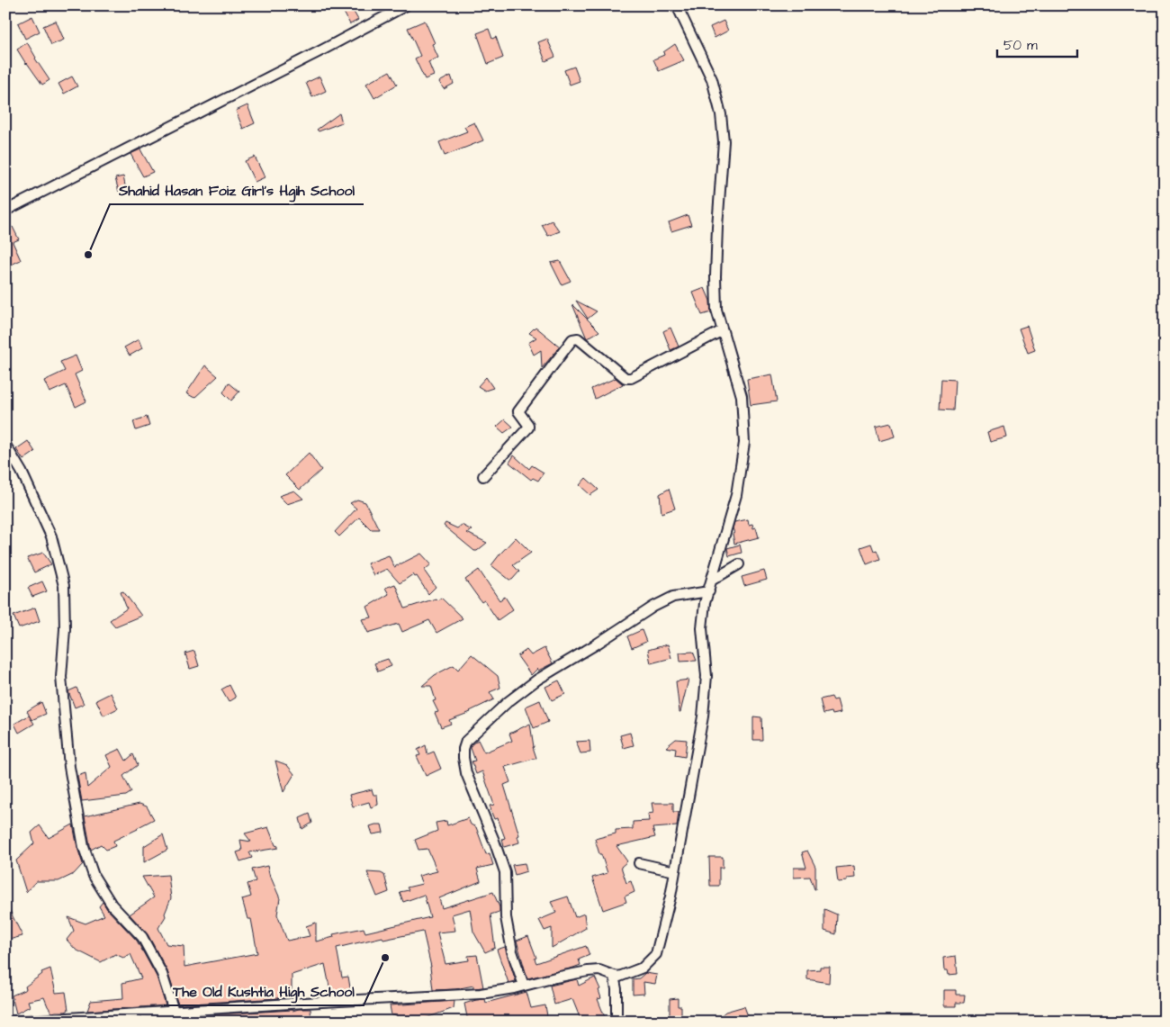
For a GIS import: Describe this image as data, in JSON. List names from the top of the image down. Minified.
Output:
{"places":["Shahid Hasan Foiz Girl's Hgih School","The Old Kushtia High School"],"scale_bar":"50 m"}
